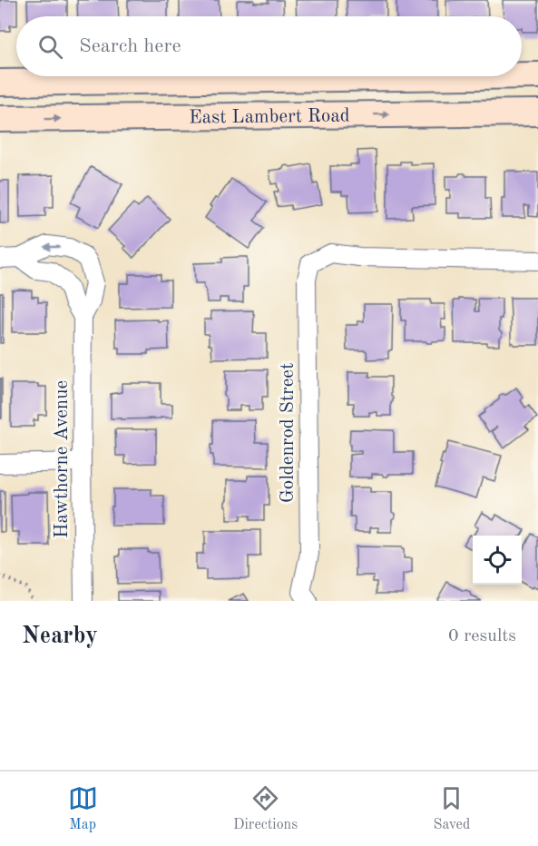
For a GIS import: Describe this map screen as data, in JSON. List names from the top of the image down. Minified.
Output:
{"streets":{"main road":["East Lambert Road"],"street":["Goldenrod Street","Hawthorne Avenue"]},"page":{"search":"Search here","heading":["Nearby","0 results"],"nav":["Map","Directions","Saved"]}}
